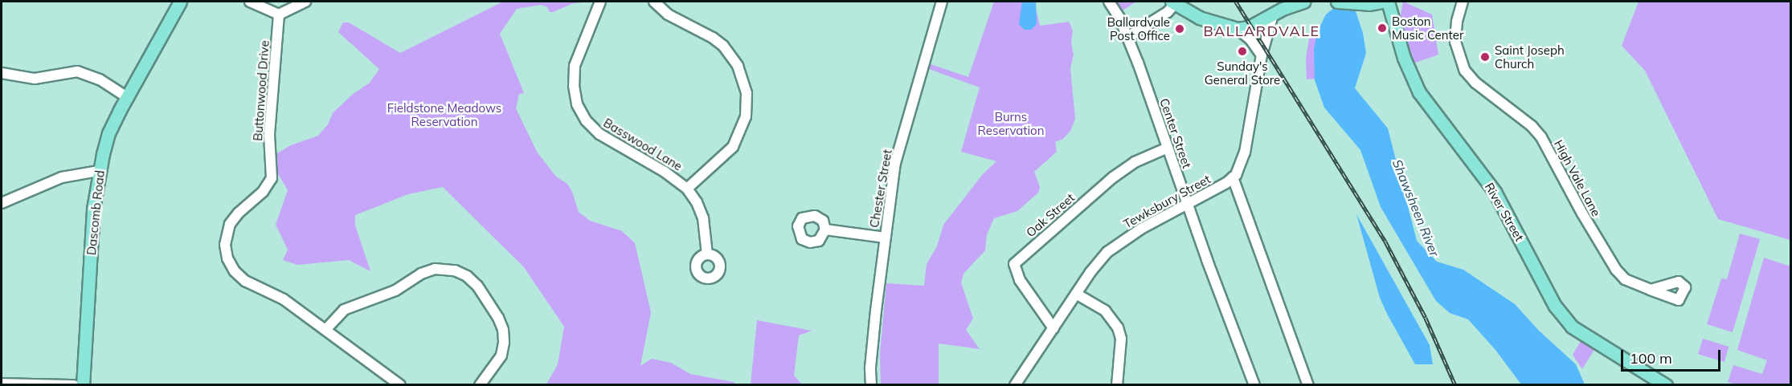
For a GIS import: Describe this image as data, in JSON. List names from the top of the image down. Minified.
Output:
{"streets":{"main road":["River Street","Dascomb Road"],"street":["Buttonwood Drive","Center Street","Basswood Lane","High Vale Lane","Chester Street","Tewksbury Street","Oak Street"]},"crossings":[["Center Street","Tewksbury Street"],["Center Street","Oak Street"],["Tewksbury Street","Oak Street"]],"districts":["BALLARDVALE"],"water":["Shawsheen River"],"parks":["Fieldstone Meadows Reservation","Burns Reservation"],"places":["Boston Music Center","Ballardvale Post Office","Sunday's General Store","Saint Joseph Church"],"scale_bar":"100 m"}
